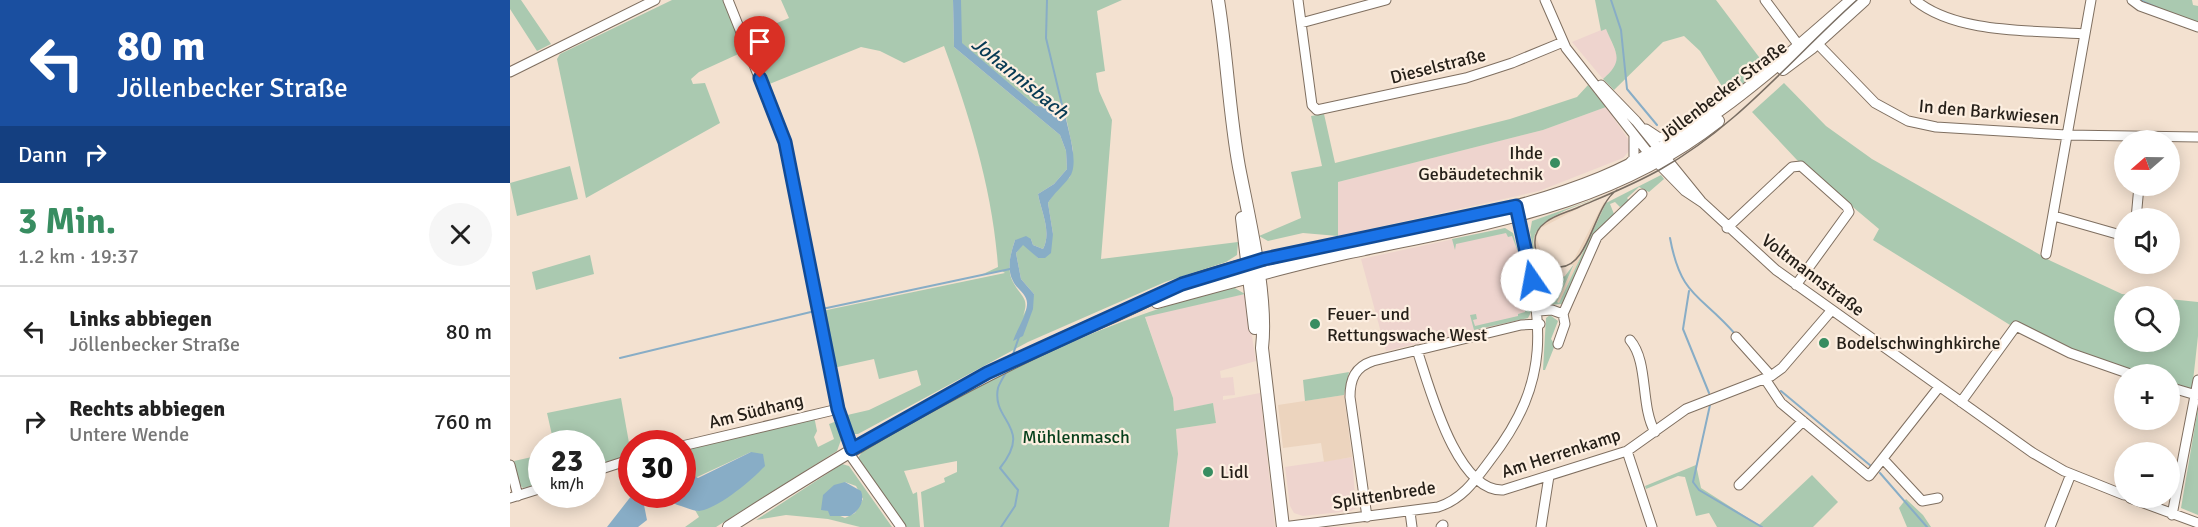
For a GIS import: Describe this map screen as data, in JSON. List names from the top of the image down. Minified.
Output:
{"streets":{"main road":["Jöllenbecker Straße"],"street":["Dieselstraße","In den Barkwiesen","Voltmannstraße","Am Südhang","Am Herrenkamp","Splittenbrede"]},"crossings":[["Jöllenbecker Straße","In den Barkwiesen"],["Jöllenbecker Straße","Voltmannstraße"],["Jöllenbecker Straße","Splittenbrede"],["Voltmannstraße","Am Herrenkamp"],["Am Herrenkamp","Splittenbrede"]],"water":["Johannisbach"],"parks":["Mühlenmasch"],"places":["Ihde Gebäudetechnik","Feuer- und Rettungswache West","Bodelschwinghkirche","Lidl"],"north":"left","page":{"turn":["80 m","Jöllenbecker Straße"],"then":"Dann","map_buttons":["+","−"],"heading":["3 Min.","1.2 km · 19:37"],"list":[{"name":"Links abbiegen","note":"Jöllenbecker Straße","value":"80 m"},{"name":"Rechts abbiegen","note":"Untere Wende","value":"760 m"}],"speed":"23 km/h","limit":"30"}}
